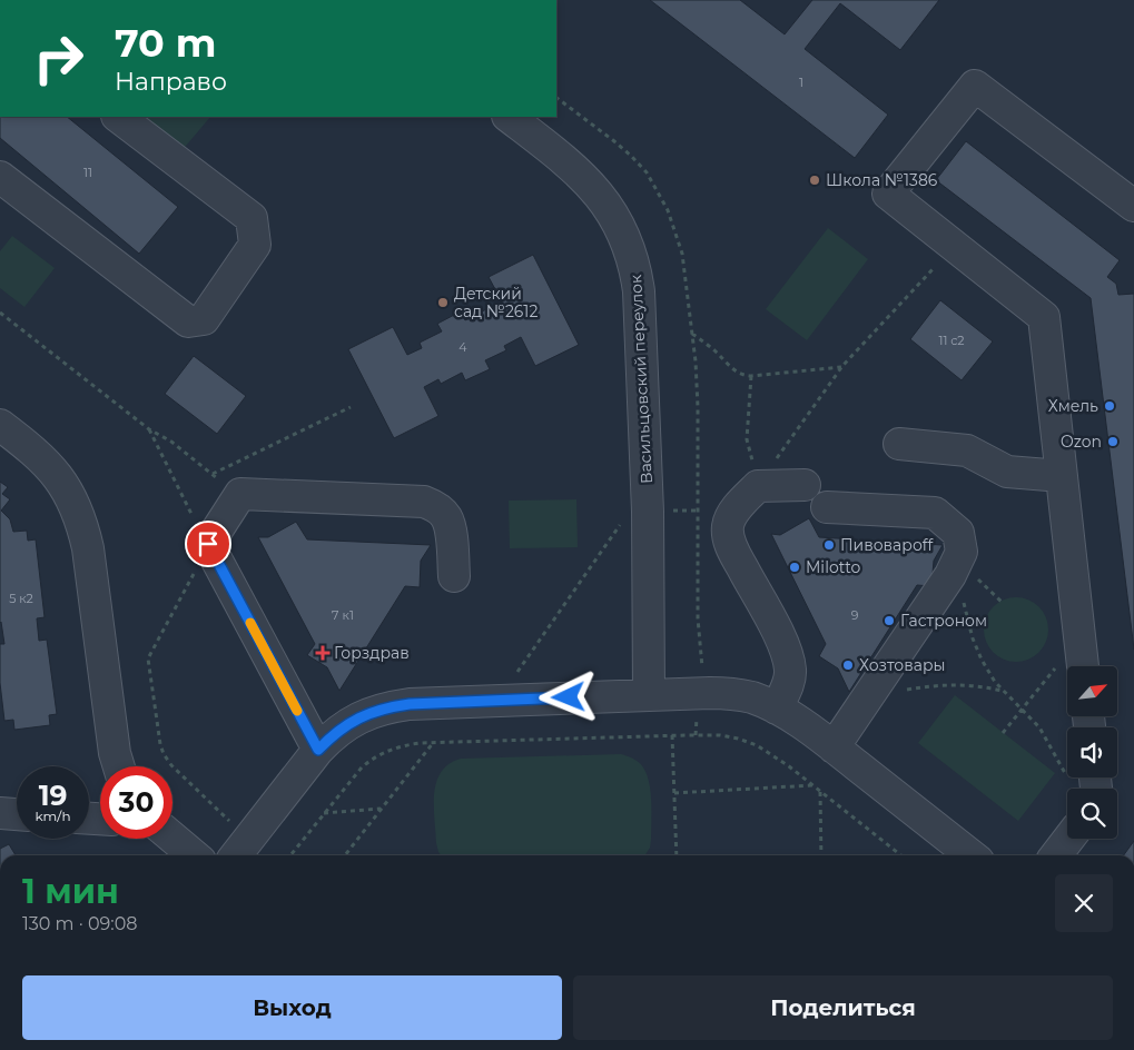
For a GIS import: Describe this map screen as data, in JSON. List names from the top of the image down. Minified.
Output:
{"streets":{"street":["Васильцовский переулок"]},"places":{"other":["Школа №1386","Детский сад №2612","Хмель","Ozon","Пивовароff","Milotto","Гастроном","Хозтовары"],"health":["Горздрав"]},"house_numbers":["1","11","11 с2","4","5 к2","7 к1","9"],"north":"top right","page":{"turn":["70 m","Направо"],"speed":"19 km/h","limit":"30","heading":["1 мин","130 m · 09:08"],"buttons":["Выход","Поделиться"]}}
